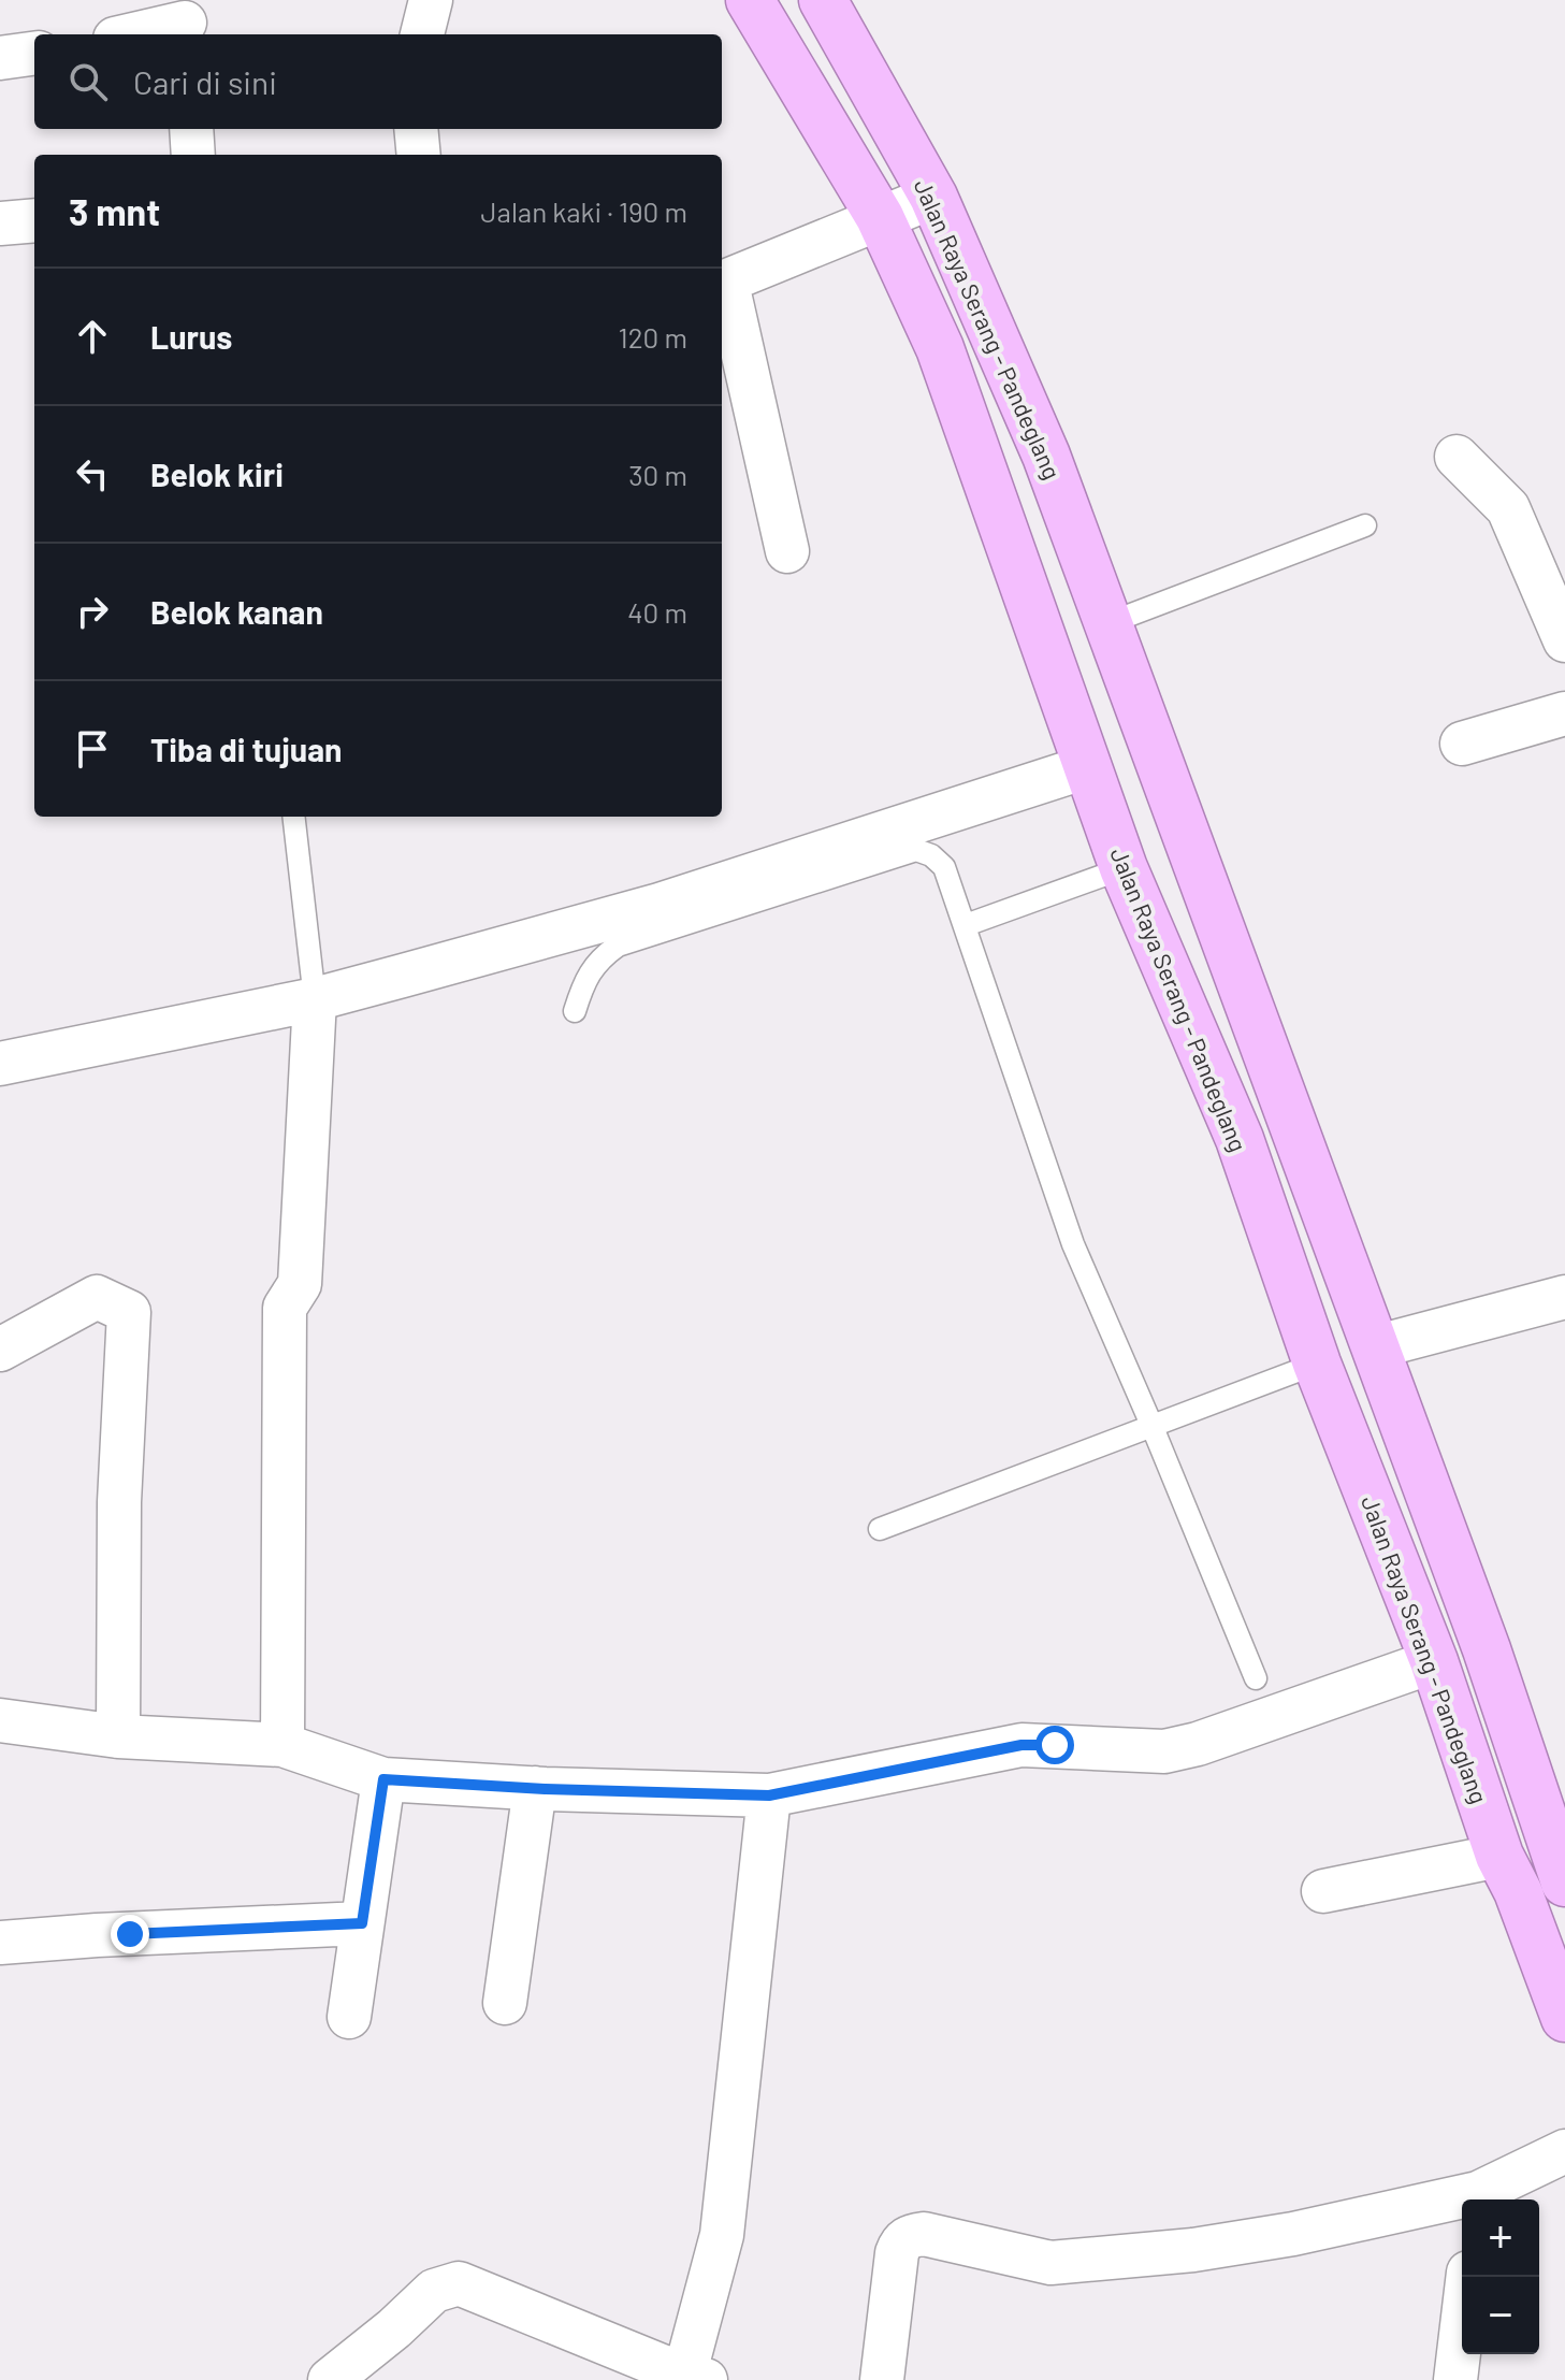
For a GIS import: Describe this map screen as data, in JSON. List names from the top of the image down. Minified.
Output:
{"streets":{"highway":["Jalan Raya Serang - Pandeglang"]},"page":{"search":"Cari di sini","heading":["3 mnt","Jalan kaki · 190 m"],"list":[["Lurus","120 m"],["Belok kiri","30 m"],["Belok kanan","40 m"],"Tiba di tujuan"],"map_buttons":["+","−"]}}
